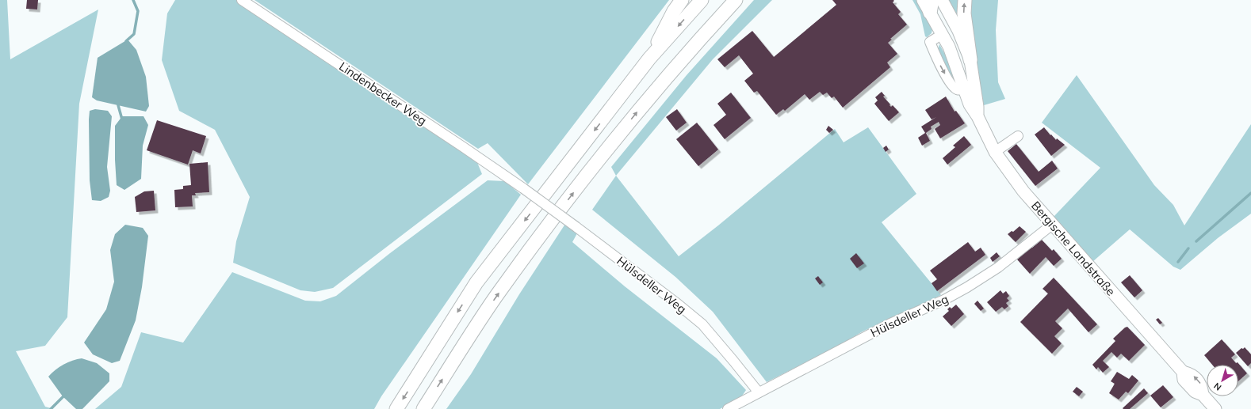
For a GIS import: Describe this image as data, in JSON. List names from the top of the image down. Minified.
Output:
{"streets":{"main road":["Bergische Landstraße"],"street":["Lindenbecker Weg","Hülsdeller Weg"]},"crossings":[["Lindenbecker Weg","Hülsdeller Weg"],["Bergische Landstraße","Hülsdeller Weg"]],"north":"bottom left"}
